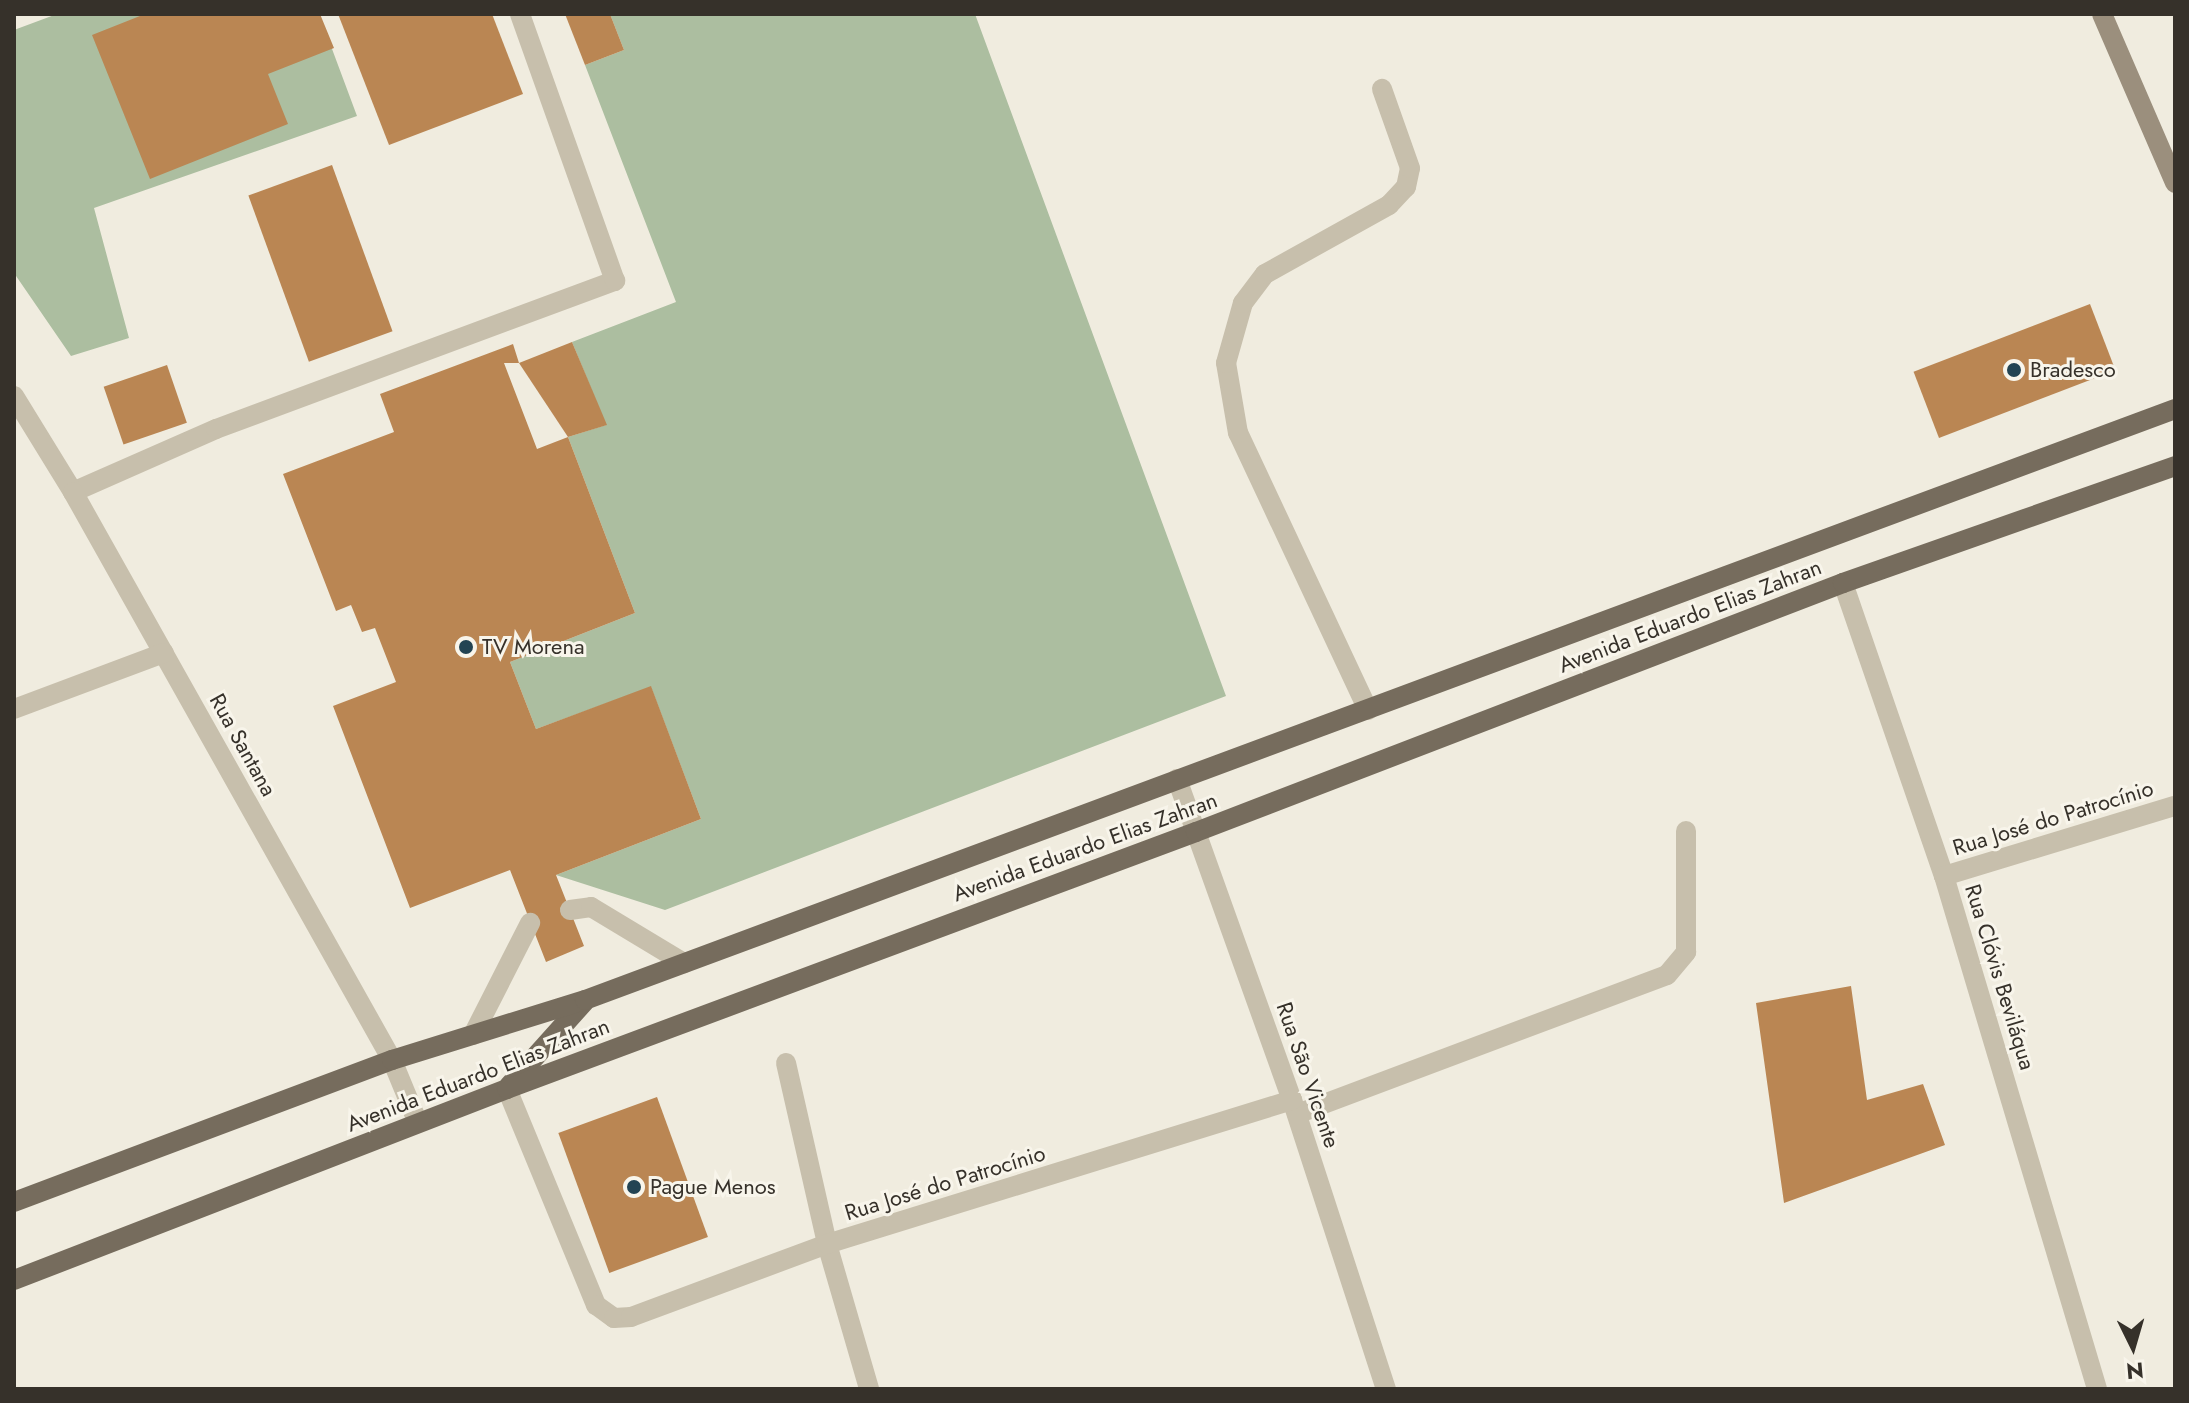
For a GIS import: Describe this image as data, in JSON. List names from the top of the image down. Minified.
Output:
{"streets":{"main road":["Avenida Eduardo Elias Zahran"],"street":["Rua Santana","Rua José do Patrocínio","Rua Clóvis Beviláqua","Rua São Vicente"]},"crossings":[["Avenida Eduardo Elias Zahran","Rua Santana"],["Avenida Eduardo Elias Zahran","Rua José do Patrocínio"],["Avenida Eduardo Elias Zahran","Rua Clóvis Beviláqua"],["Avenida Eduardo Elias Zahran","Rua São Vicente"],["Rua José do Patrocínio","Rua Clóvis Beviláqua"],["Rua José do Patrocínio","Rua São Vicente"]],"places":["Bradesco","TV Morena","Pague Menos"],"north":"bottom"}
